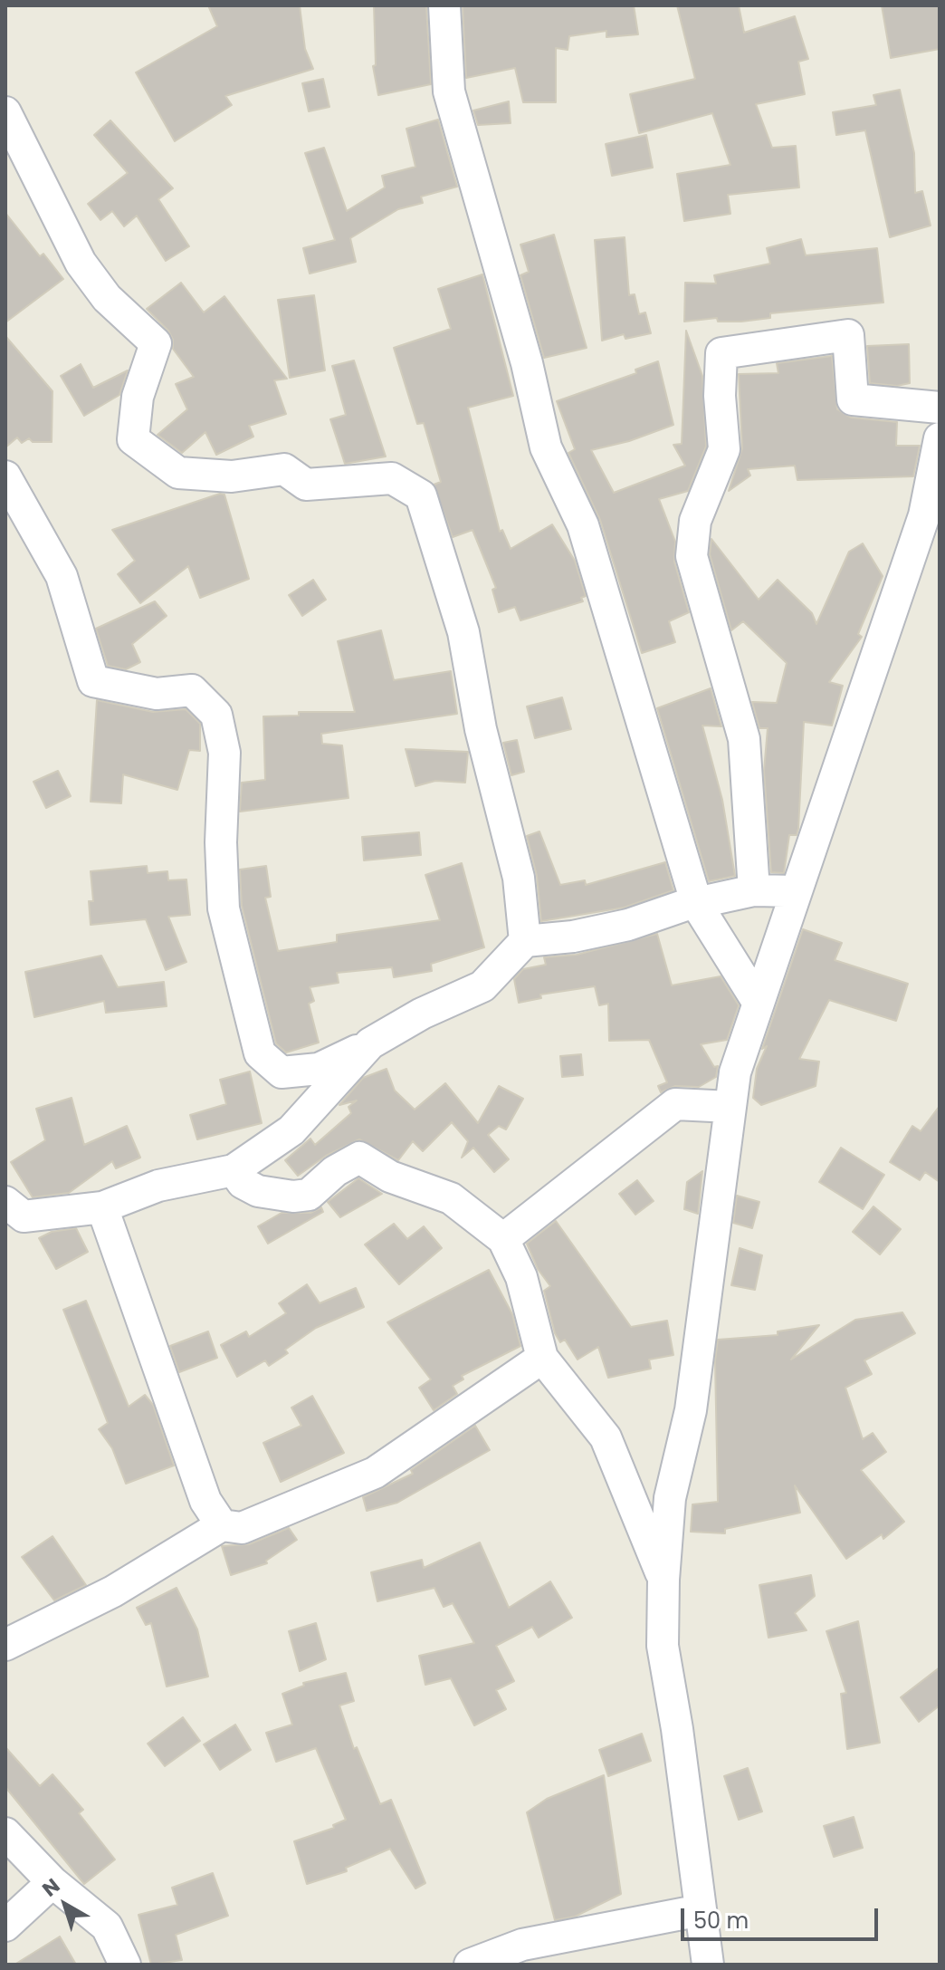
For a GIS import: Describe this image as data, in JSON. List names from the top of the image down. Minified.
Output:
{"scale_bar":"50 m","north":"top left"}
